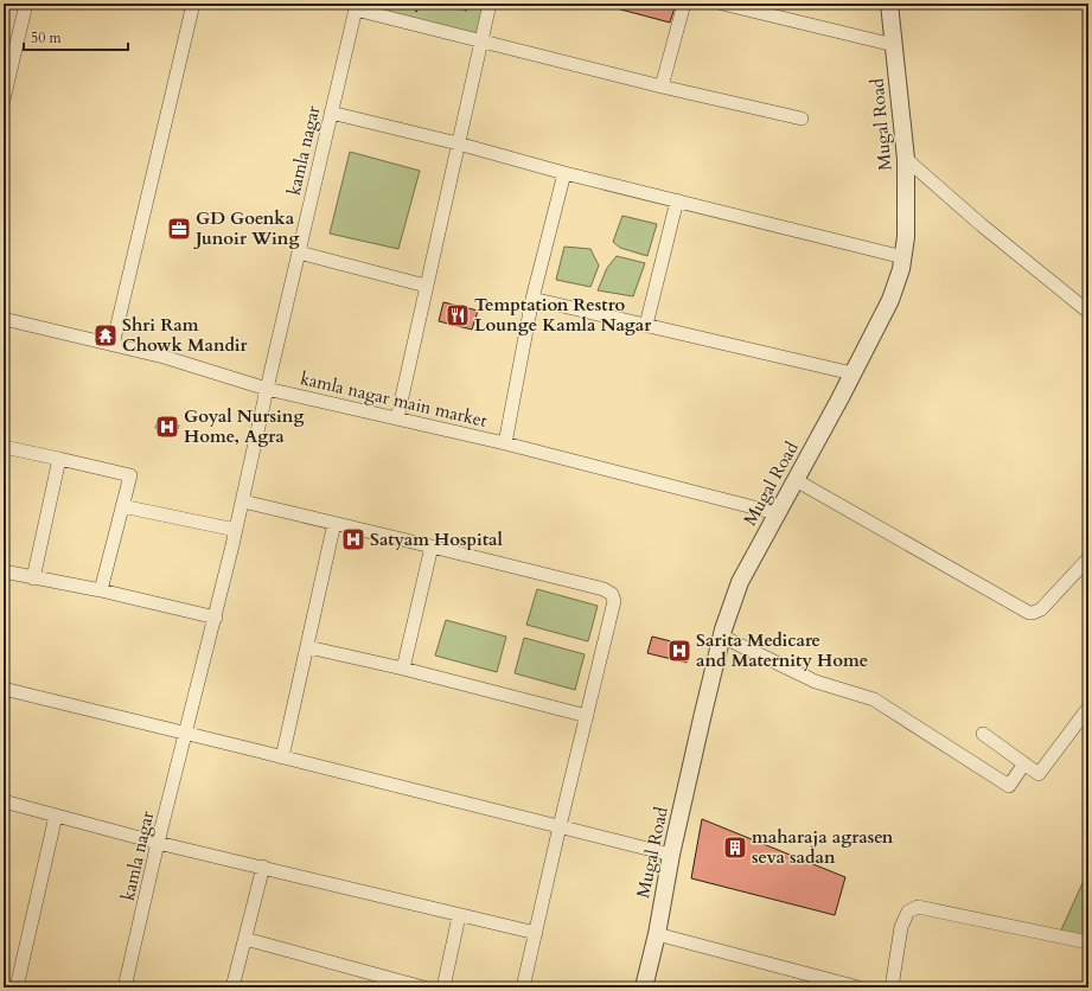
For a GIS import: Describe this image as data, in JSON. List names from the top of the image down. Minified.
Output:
{"streets":{"street":["Mugal Road","kamla nagar","kamla nagar main market"]},"crossings":[["Mugal Road","kamla nagar main market"],["kamla nagar","kamla nagar main market"]],"places":{"office":["GD Goenka Junoir Wing"],"restaurant":["Temptation Restro Lounge Kamla Nagar"],"temple":["Shri Ram Chowk Mandir"],"hospital":["Goyal Nursing Home, Agra","Satyam Hospital","Sarita Medicare and Maternity Home"],"building":["maharaja agrasen seva sadan"]},"scale_bar":"50 m"}
